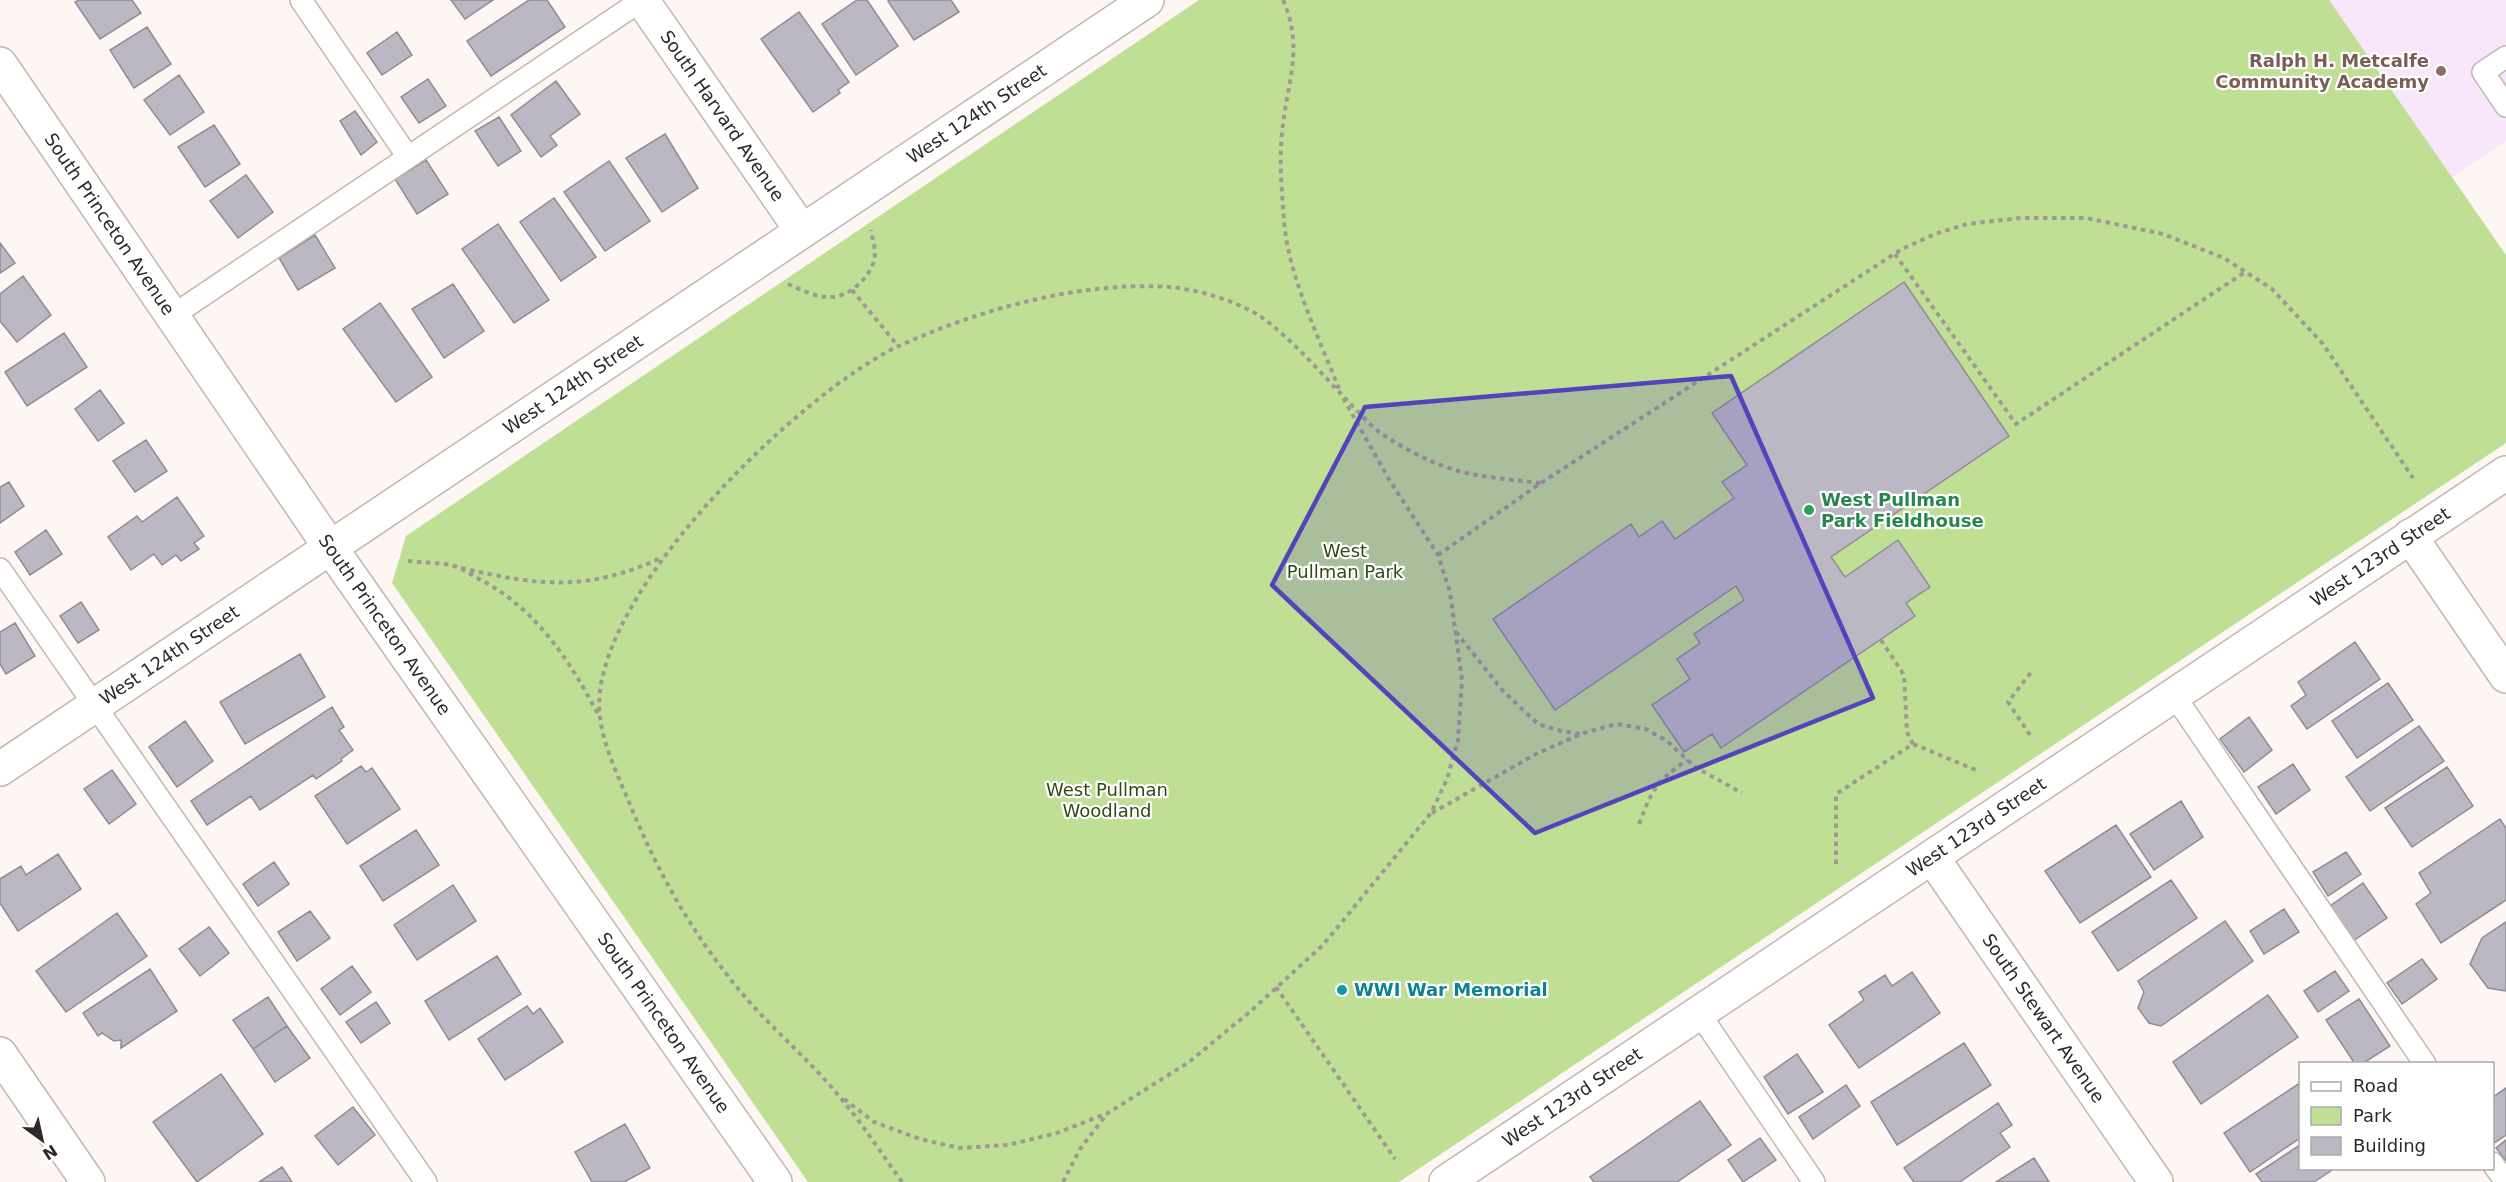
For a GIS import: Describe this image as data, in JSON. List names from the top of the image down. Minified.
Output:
{"streets":{"street":["West 124th Street","South Harvard Avenue","South Princeton Avenue","West 123rd Street","South Stewart Avenue"]},"crossings":[["West 124th Street","South Harvard Avenue"],["West 124th Street","South Princeton Avenue"],["West 123rd Street","South Stewart Avenue"]],"parks":["West Pullman Park","West Pullman Woodland"],"places":["Ralph H. Metcalfe Community Academy","West Pullman Park Fieldhouse","WWI War Memorial"],"legend":["Road","Park","Building"],"north":"bottom right"}
